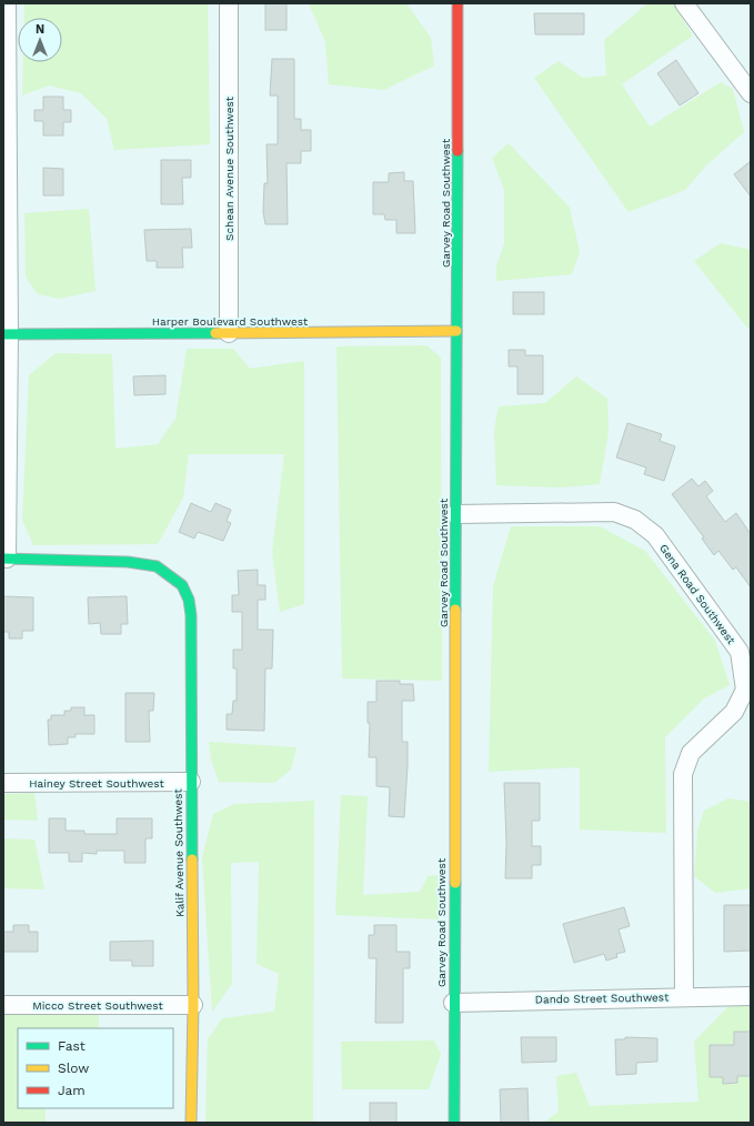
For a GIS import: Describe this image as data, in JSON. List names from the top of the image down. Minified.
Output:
{"streets":{"street":["Schean Avenue Southwest","Garvey Road Southwest","Harper Boulevard Southwest","Gena Road Southwest","Hainey Street Southwest","Kalif Avenue Southwest","Dando Street Southwest","Micco Street Southwest"]},"crossings":[["Schean Avenue Southwest","Harper Boulevard Southwest"],["Garvey Road Southwest","Harper Boulevard Southwest"],["Garvey Road Southwest","Gena Road Southwest"],["Garvey Road Southwest","Dando Street Southwest"],["Gena Road Southwest","Dando Street Southwest"],["Hainey Street Southwest","Kalif Avenue Southwest"],["Kalif Avenue Southwest","Micco Street Southwest"]],"legend":["Fast","Slow","Jam"],"north":"top"}
